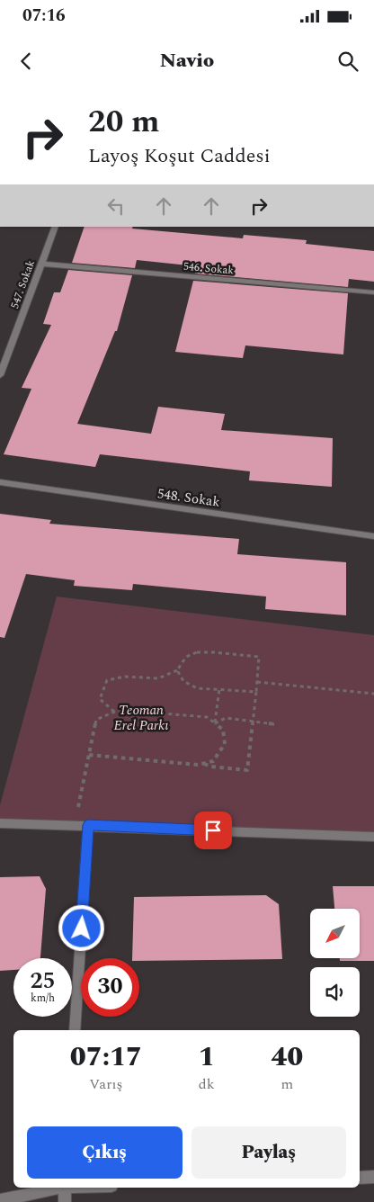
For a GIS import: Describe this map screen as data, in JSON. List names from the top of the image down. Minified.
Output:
{"streets":{"street":["546. Sokak","547. Sokak","548. Sokak"]},"crossings":[["546. Sokak","547. Sokak"]],"parks":["Teoman Erel Parkı"],"north":"bottom left","page":{"status":"07:16","header":"Navio","turn":["20 m","Layoş Koşut Caddesi"],"speed":"25 km/h","limit":"30","eta":["07:17","Varış","1","dk","40","m"],"buttons":["Çıkış","Paylaş"]}}
